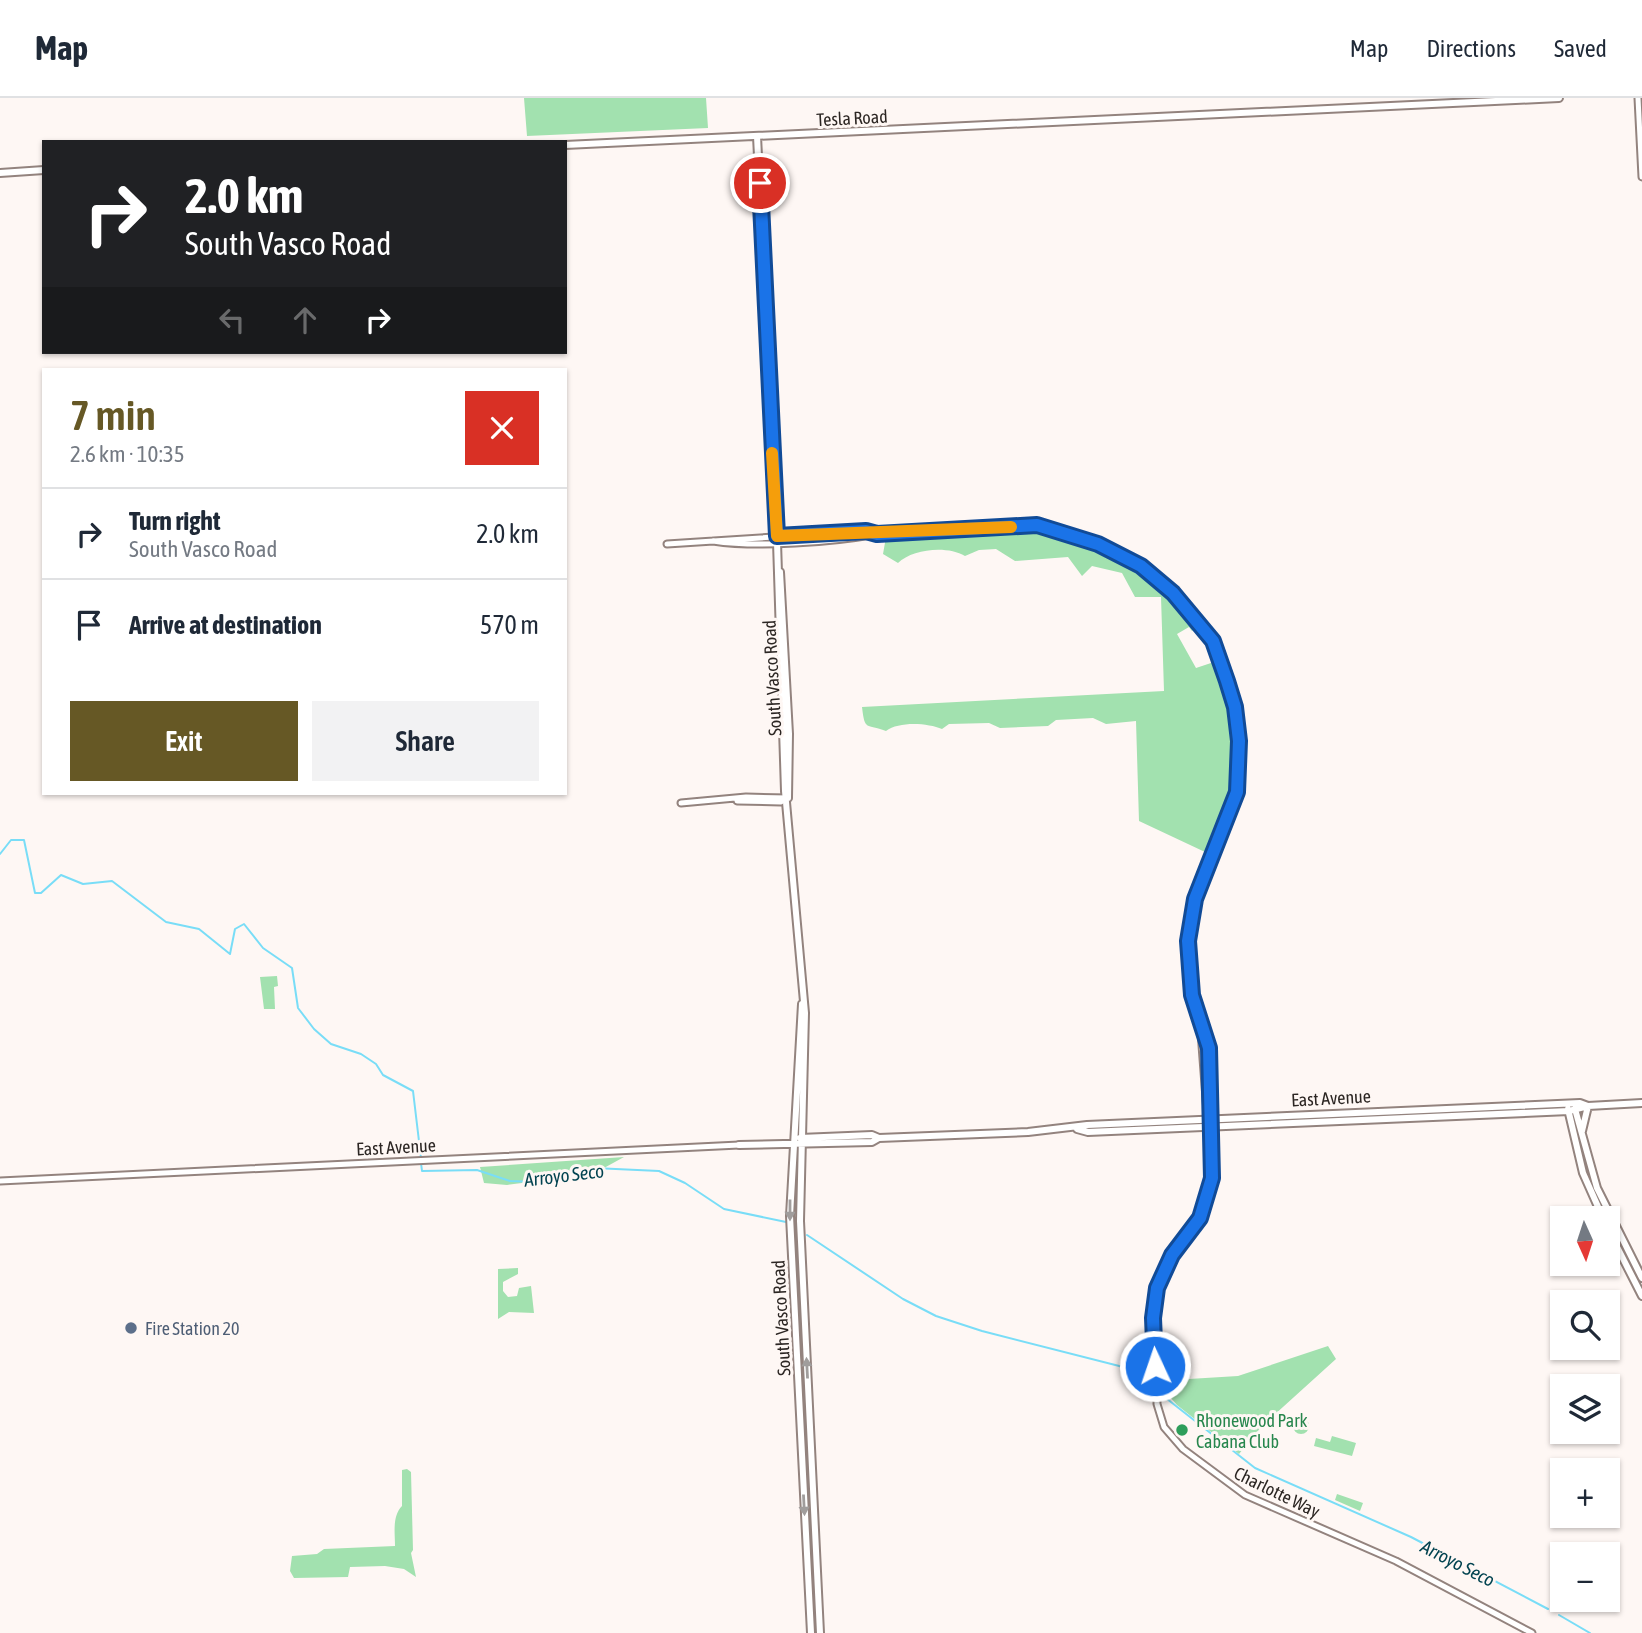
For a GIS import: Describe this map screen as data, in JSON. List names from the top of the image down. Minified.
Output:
{"streets":{"main road":["Tesla Road","South Vasco Road","East Avenue"],"street":["Charlotte Way"]},"crossings":[["Tesla Road","South Vasco Road"],["South Vasco Road","East Avenue"],["South Vasco Road","Charlotte Way"],["East Avenue","Charlotte Way"]],"water":["Arroyo Seco"],"places":["Fire Station 20","Rhonewood Park Cabana Club"],"north":"bottom","page":{"header":"Map","nav":["Map","Directions","Saved"],"turn":["2.0 km","South Vasco Road"],"heading":["7 min","2.6 km · 10:35"],"list":[{"name":"Turn right","note":"South Vasco Road","value":"2.0 km"},{"name":"Arrive at destination","value":"570 m"}],"buttons":["Exit","Share"],"map_buttons":["+","−"]}}
